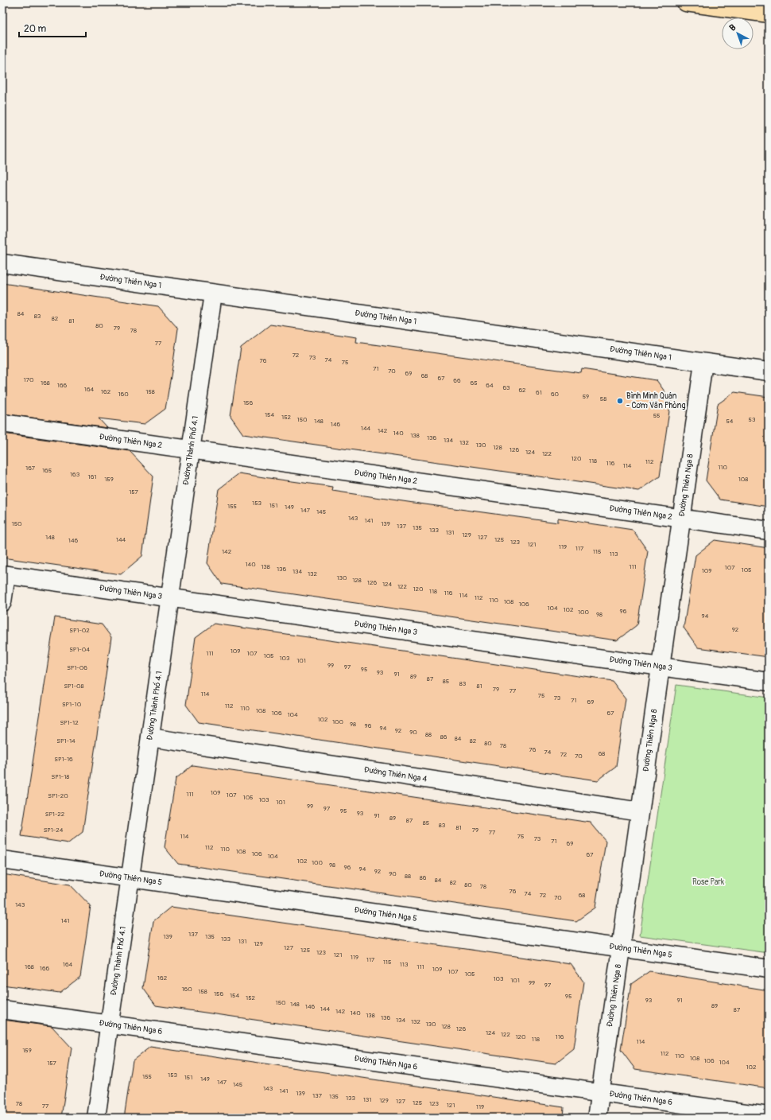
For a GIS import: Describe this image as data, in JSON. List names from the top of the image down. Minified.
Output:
{"streets":{"street":["Đường Thiên Nga 1","Đường Thiên Nga 2","Đường Thành Phố 4.1","Đường Thiên Nga 8","Đường Thiên Nga 3","Đường Thiên Nga 4","Đường Thiên Nga 5","Đường Thiên Nga 6"]},"crossings":[["Đường Thiên Nga 1","Đường Thành Phố 4.1"],["Đường Thiên Nga 1","Đường Thiên Nga 8"],["Đường Thiên Nga 2","Đường Thành Phố 4.1"],["Đường Thiên Nga 2","Đường Thiên Nga 8"],["Đường Thành Phố 4.1","Đường Thiên Nga 3"],["Đường Thành Phố 4.1","Đường Thiên Nga 4"],["Đường Thành Phố 4.1","Đường Thiên Nga 5"],["Đường Thành Phố 4.1","Đường Thiên Nga 6"],["Đường Thiên Nga 8","Đường Thiên Nga 3"],["Đường Thiên Nga 8","Đường Thiên Nga 4"],["Đường Thiên Nga 8","Đường Thiên Nga 5"],["Đường Thiên Nga 8","Đường Thiên Nga 6"]],"parks":["Rose Park"],"places":["Bình Minh Quán - Cơm Văn Phòng"],"house_numbers":["84","83","82","81","80","79","78","77","72","73","74","76","75","71","70","69","68","67","170","66","168","65","166","64","63","164","62","162","158","61","160","60","59","58","156","154","55","152","150","53","148","54","146","144","142","140","138","136","134","132","130","128","126","124","122","120","118","112","116","114","110","167","165","163","161","159","108","157","153","151","155","149","147","145","143","141","150","139","137","135","133","131","129","148","127","144","125","146","123","121","119","117","142","115","113","140","138","111","107","136","105","109","134","132","130","128","126","124","122","120","118","116","114","112","110","108","106","104","102","96","100","98","94","92","SP1-02","SP1-04","109","111","107","105","103","101","99","97","SP1-06","95","93","91","89","87","85","83","SP1-08","81","79","77","114","75","73","71","69","SP1-10","112","110","108","106","67","104","102","100","SP1-12","98","96","94","92","90","88","86","84","SP1-14","82","80","78","76","74","68","72","70","SP1-16","SP1-18","109","111","107","SP1-20","105","103","101","99","97","95","93","SP1-22","91","89","87","85","83","81","SP1-24","79","77","114","75","73","71","69","112","110","108","106","67","104","102","100","98","96","94","92","90","88","86","84","82","80","78","76","74","72","68","70","143","141","137","139","135","133","131","129","127","125","123","121","119","117","115","164","113","168","111","166","109","107","105","162","103","101","99","97","160","158","156","154","95","152","93","91","150","148","89","146","144","87","142","140","138","136","134","132","130","128","126","124","122","120","116","118","114","159","112","110","108","106","104","157","102","153","155","151","149","147","145","143","141","139","137","135","133","131","129","127","125","78","123","121","77","119"],"scale_bar":"20 m","north":"top left"}
